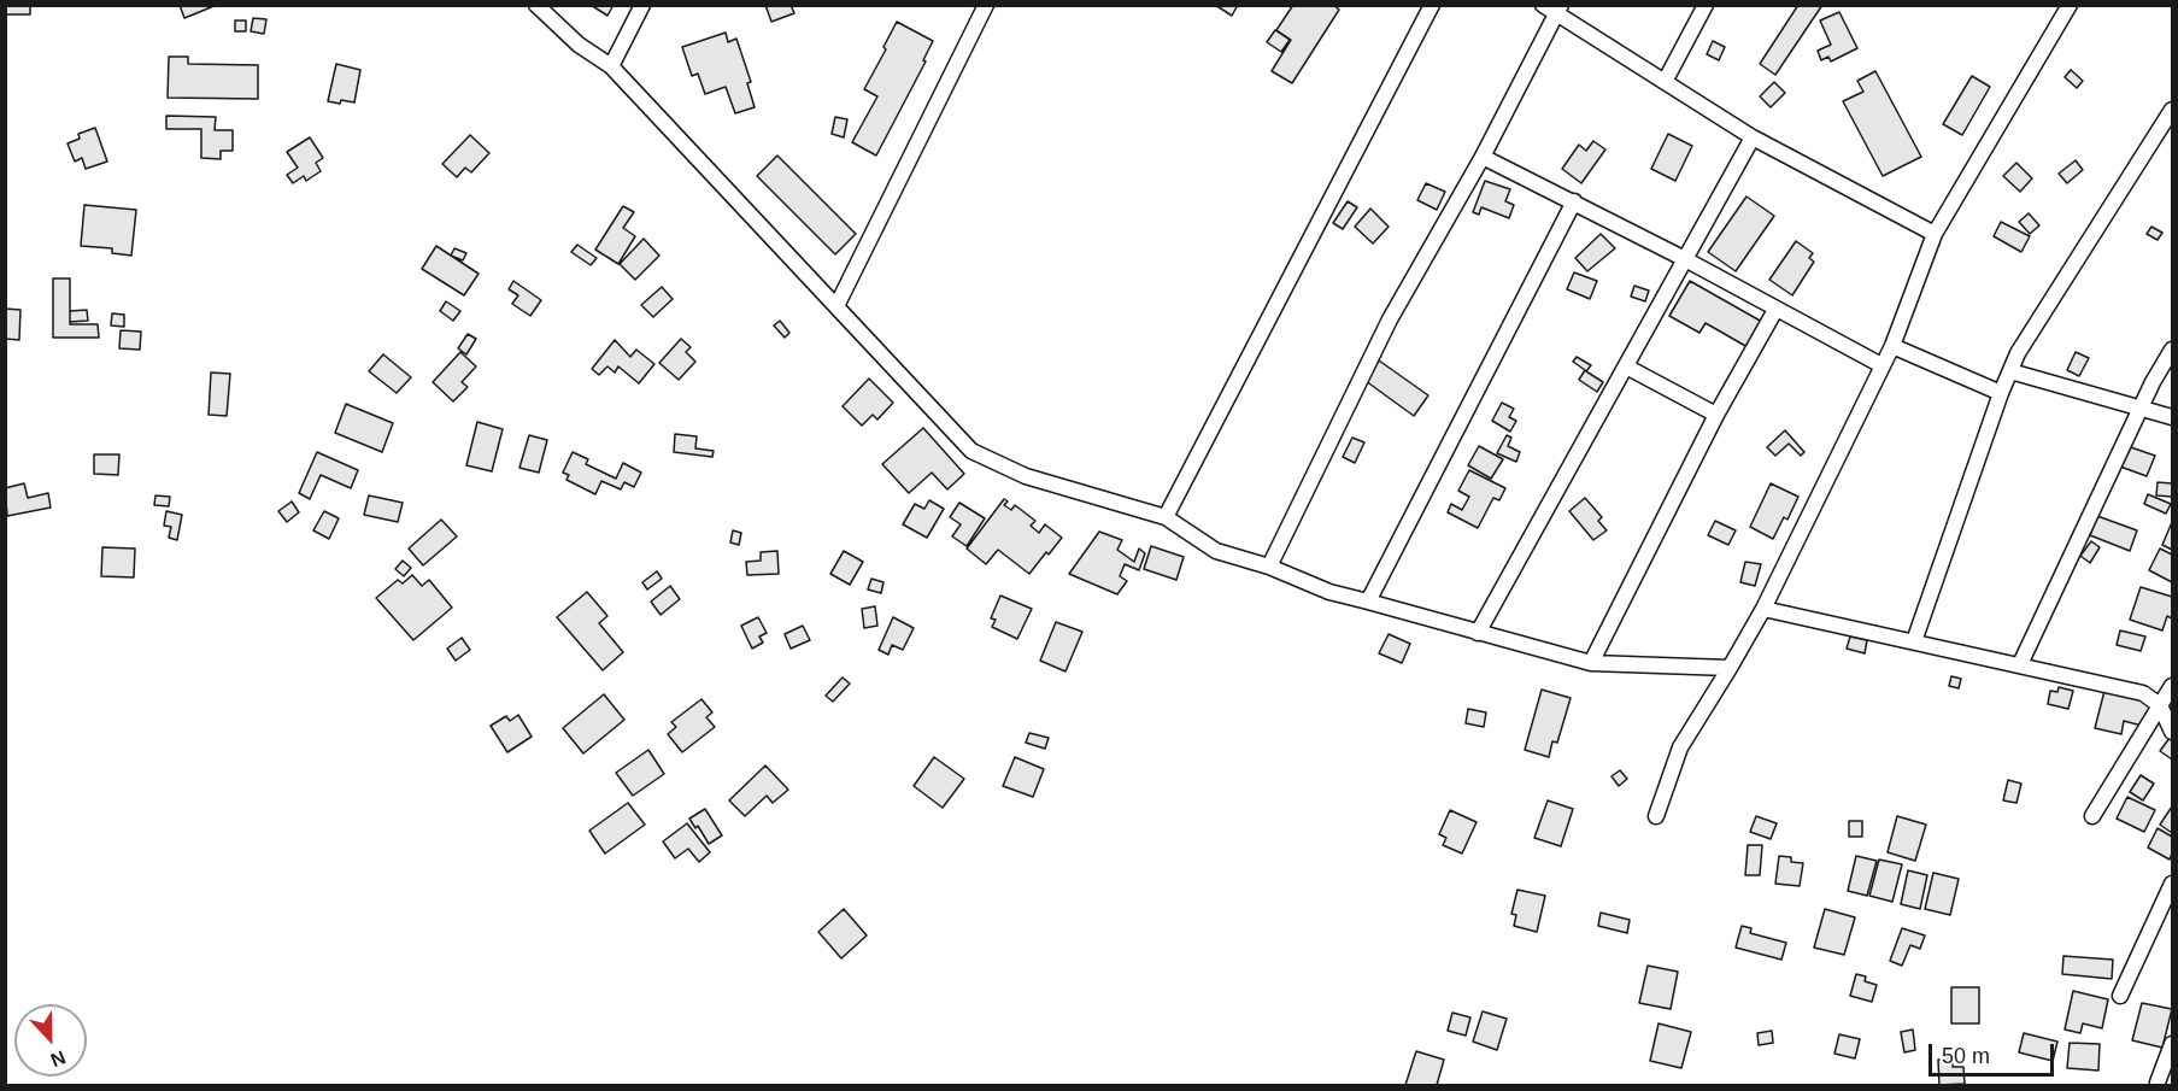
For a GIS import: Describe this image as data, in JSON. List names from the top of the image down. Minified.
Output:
{"scale_bar":"50 m","north":"bottom"}
